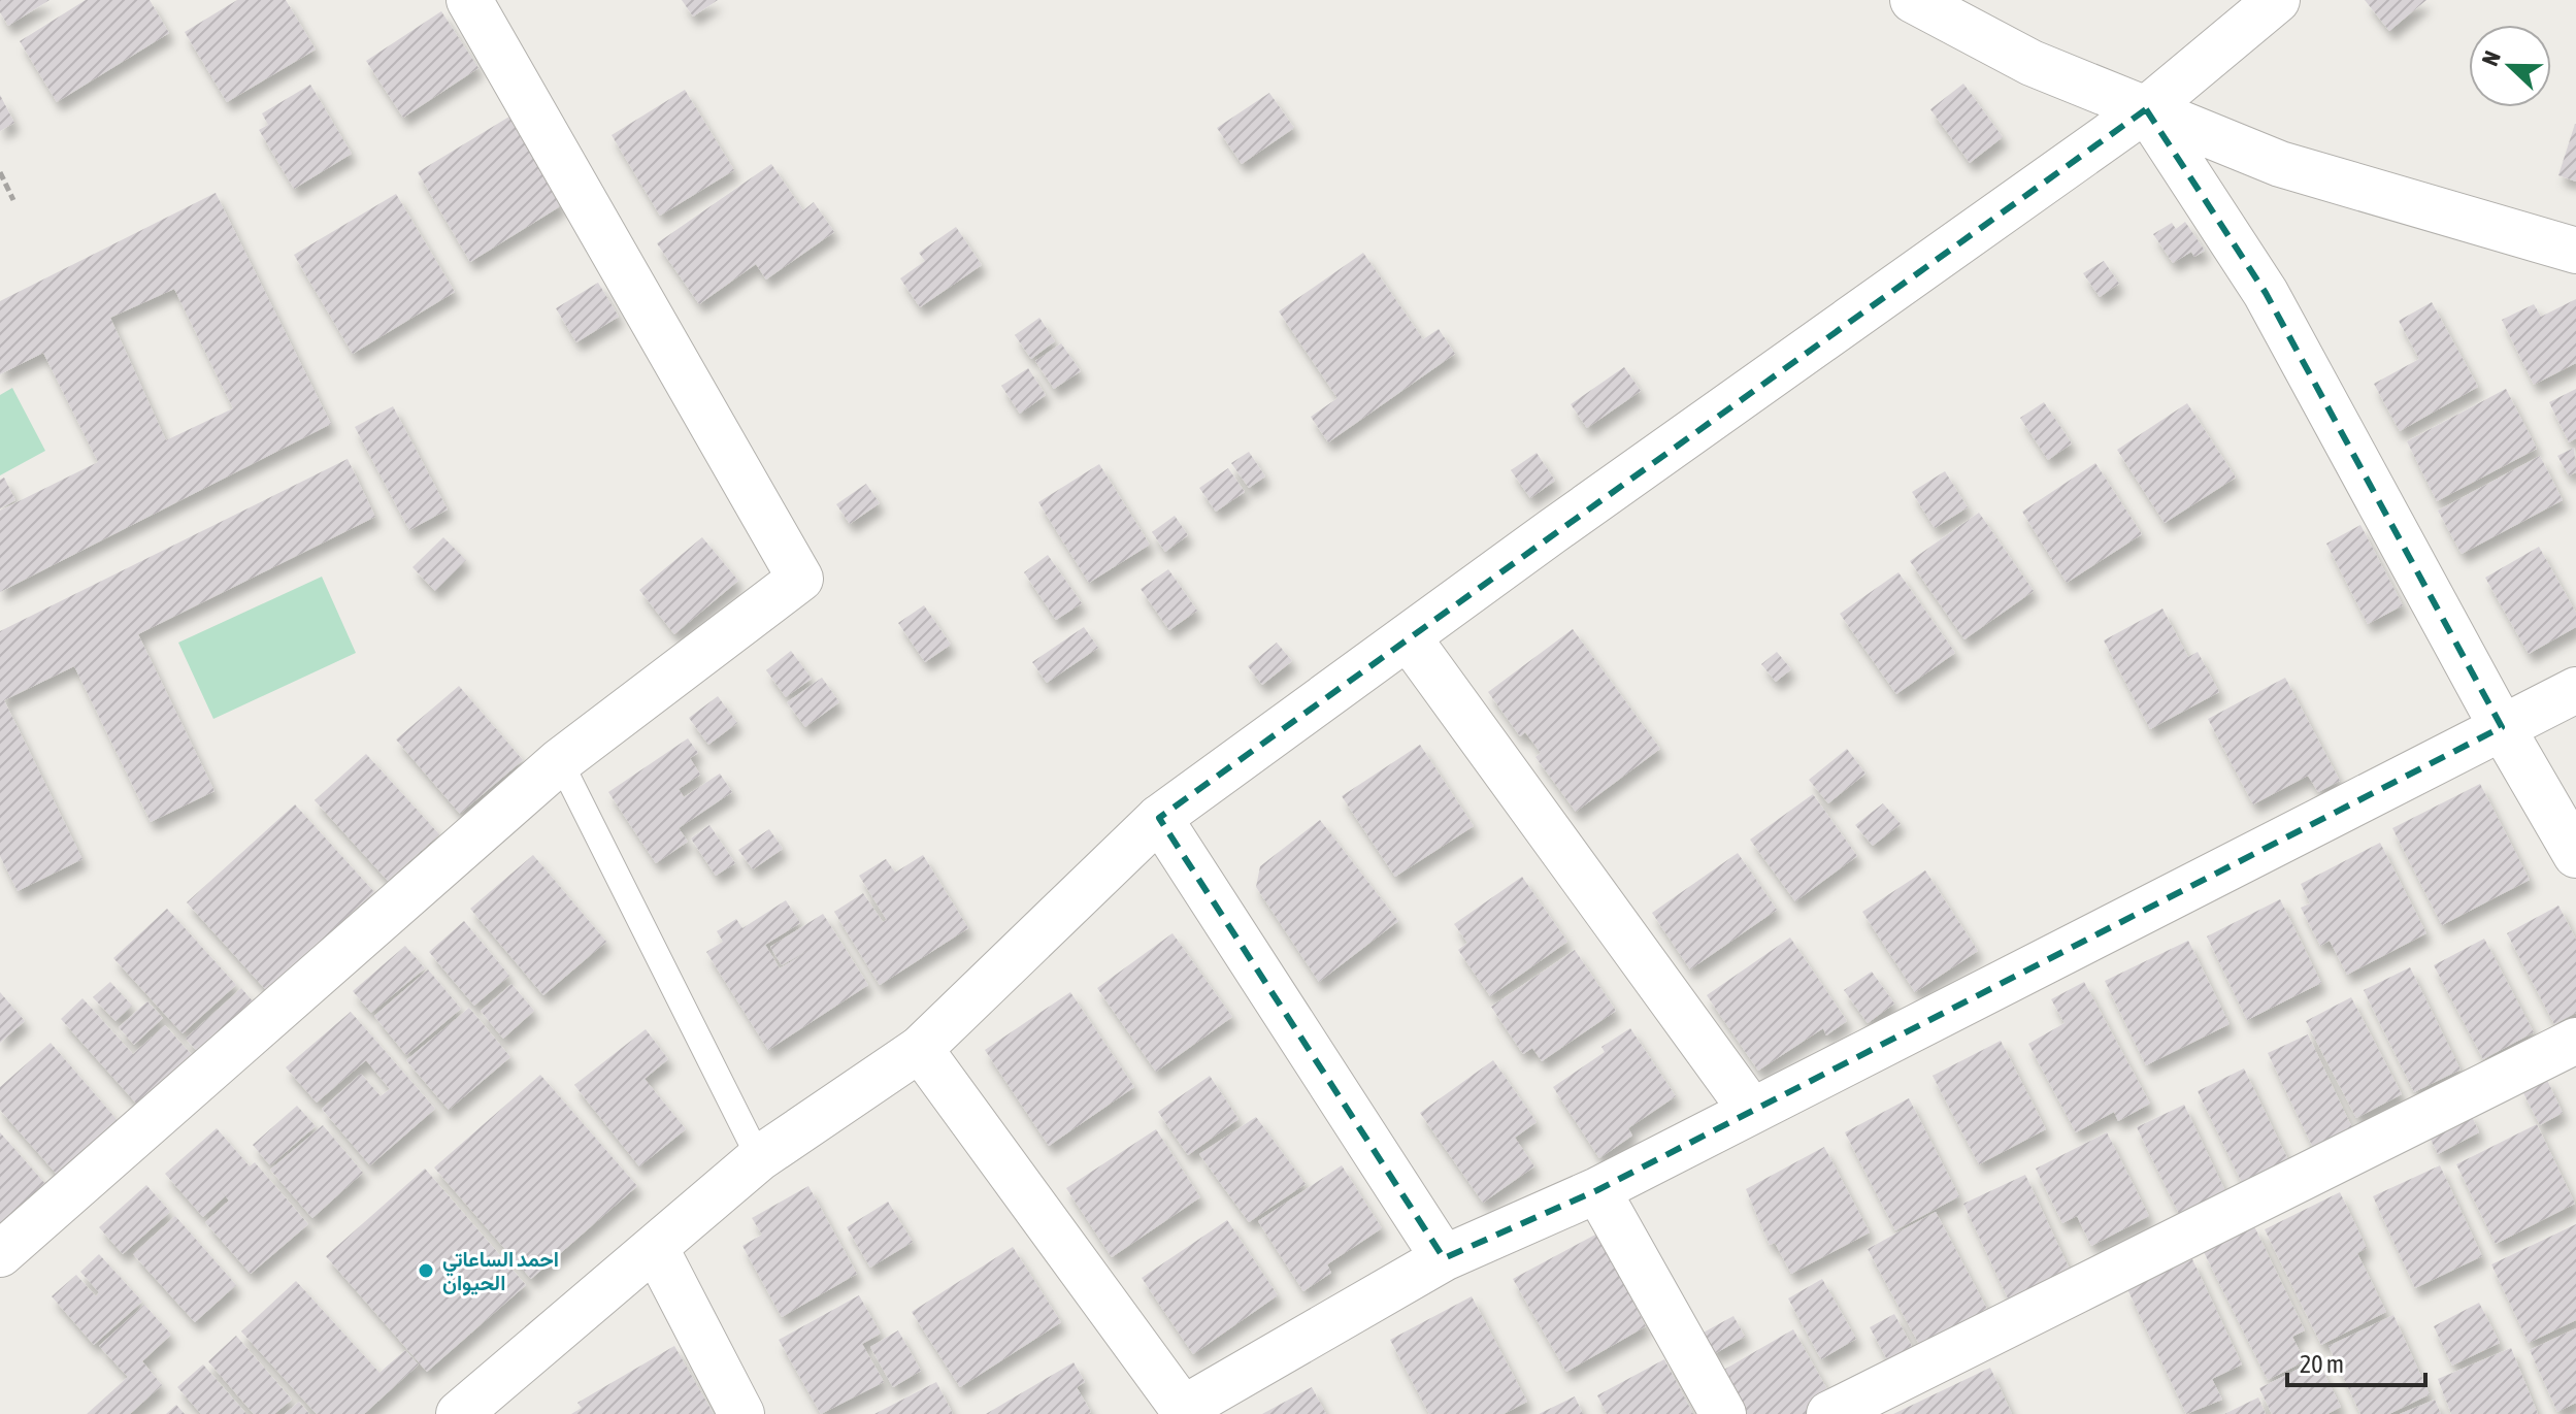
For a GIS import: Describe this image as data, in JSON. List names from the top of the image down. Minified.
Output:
{"places":["احمد الساعاتي الحيوان"],"scale_bar":"20 m","north":"left"}
